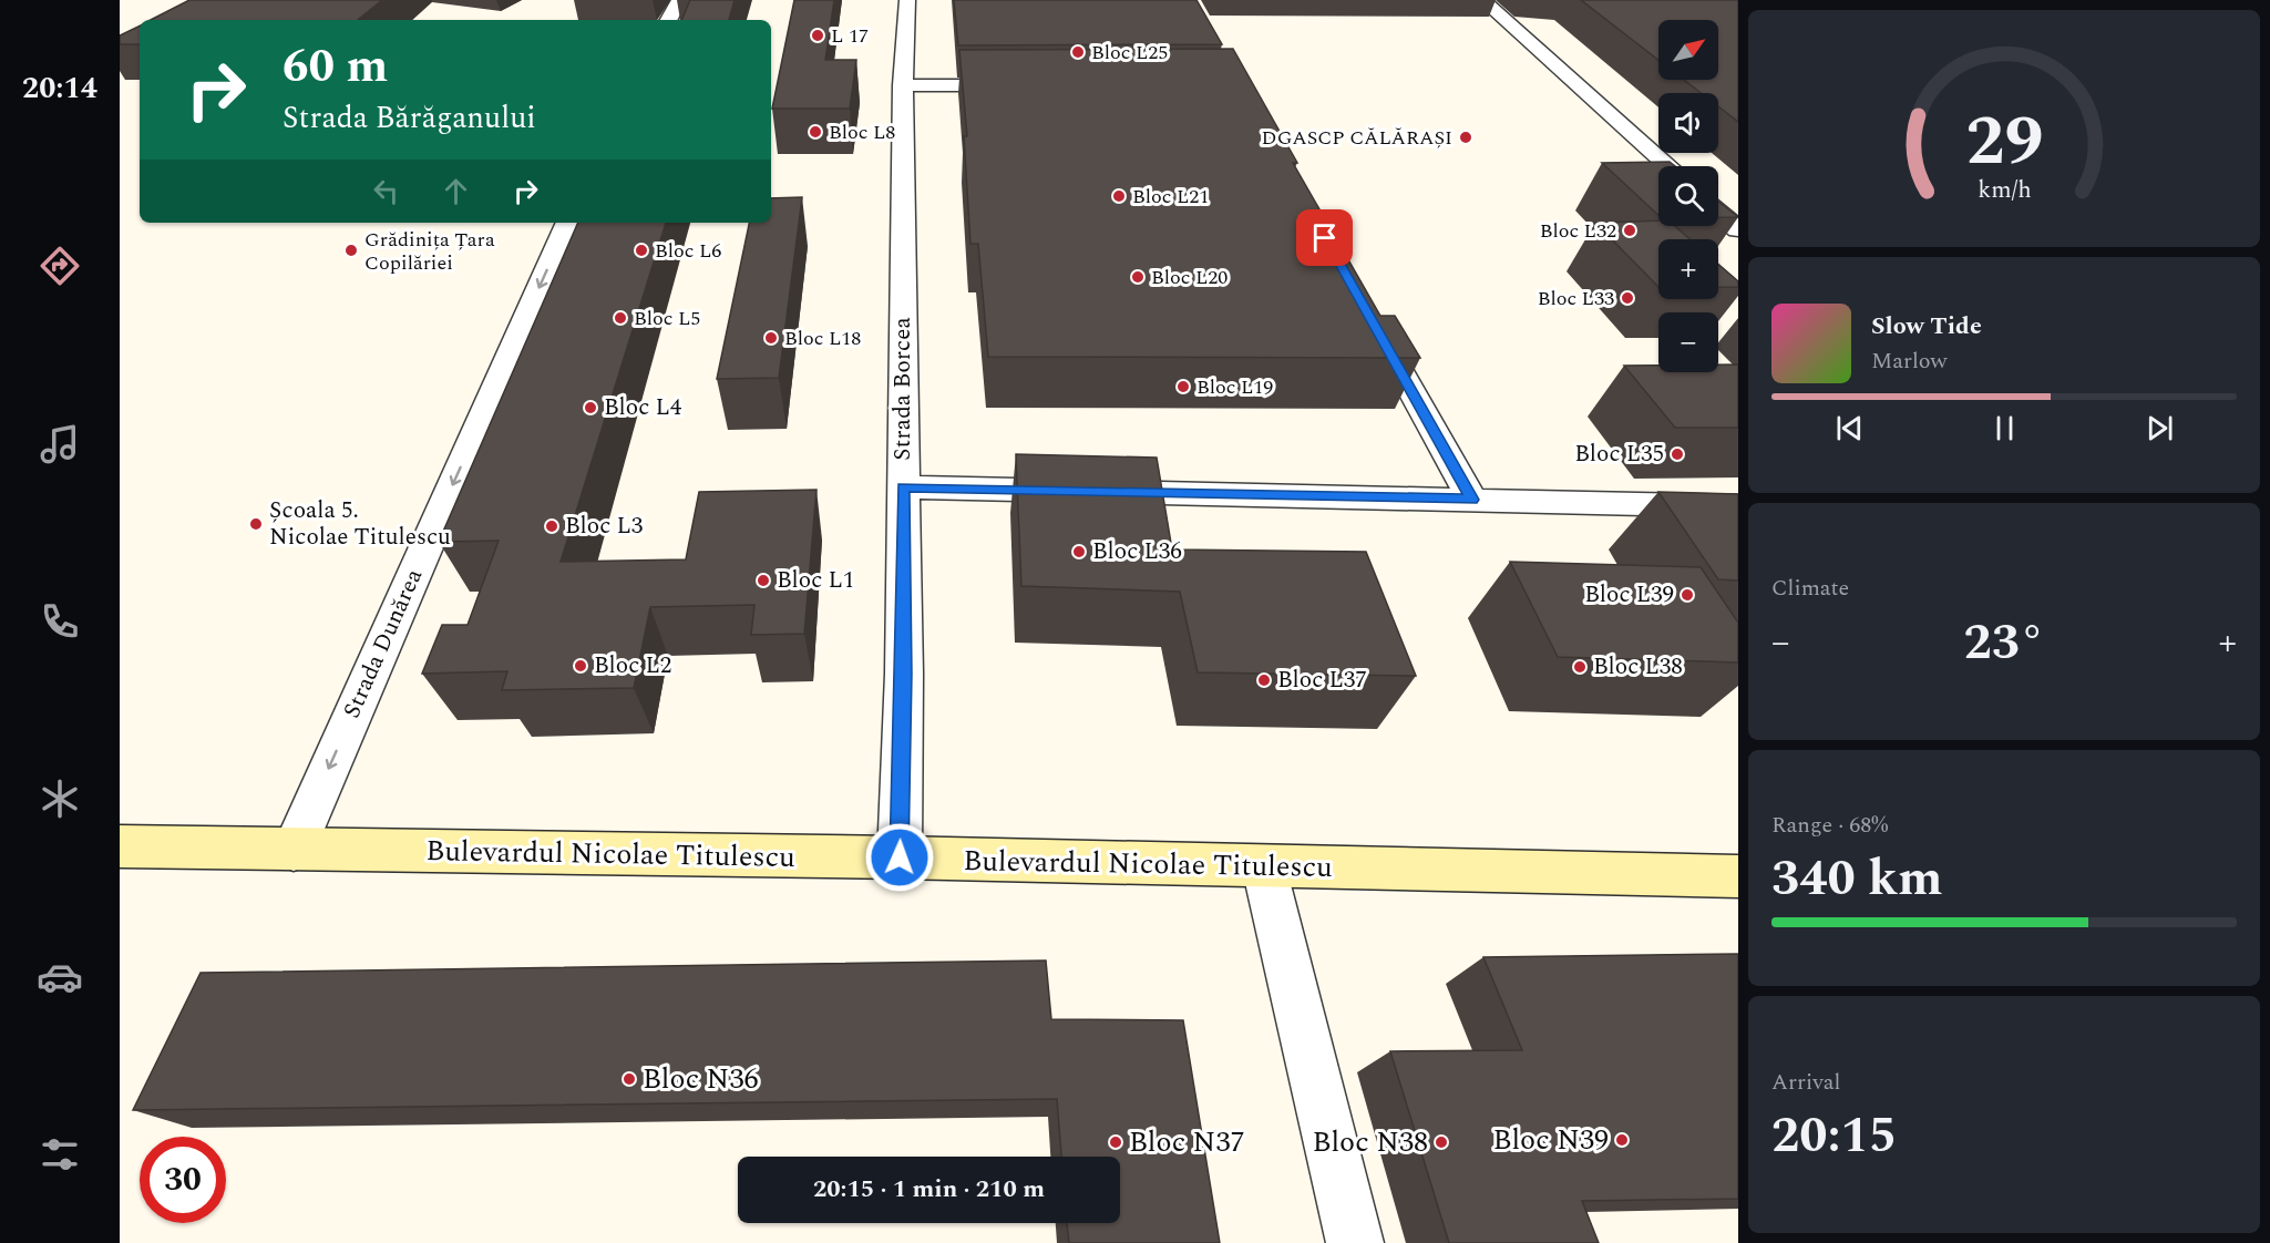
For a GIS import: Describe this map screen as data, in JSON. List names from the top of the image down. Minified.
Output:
{"streets":{"main road":["Bulevardul Nicolae Titulescu"],"street":["Strada Borcea","Strada Dunărea"]},"crossings":[["Strada Borcea","Bulevardul Nicolae Titulescu"],["Strada Dunărea","Bulevardul Nicolae Titulescu"]],"one_way":["Strada Dunărea"],"places":["L 17","Bloc L25","Bloc L8","DGASCP CĂLĂRAȘI","Bloc L21","Bloc L32","Grădinița Țara Copilăriei","Bloc L6","Bloc L20","Bloc L33","Bloc L5","Bloc L18","Bloc L19","Bloc L4","Bloc L35","Școala 5. Nicolae Titulescu","Bloc L3","Bloc L36","Bloc L1","Bloc L39","Bloc L2","Bloc L38","Bloc L37","Bloc N36","Bloc N39","Bloc N37","Bloc N38"],"north":"top right","page":{"tabs":"20:14","map_buttons":["+","−"],"turn":["60 m","Strada Bărăganului"],"song":["Slow Tide","Marlow"],"tile":["Climate",["Range · 68%","340 km"],["Arrival","20:15"]],"heat":["−","23°","+"],"limit":"30","trip":"20:15 · 1 min · 210 m","gauge":["29","km/h"]}}
